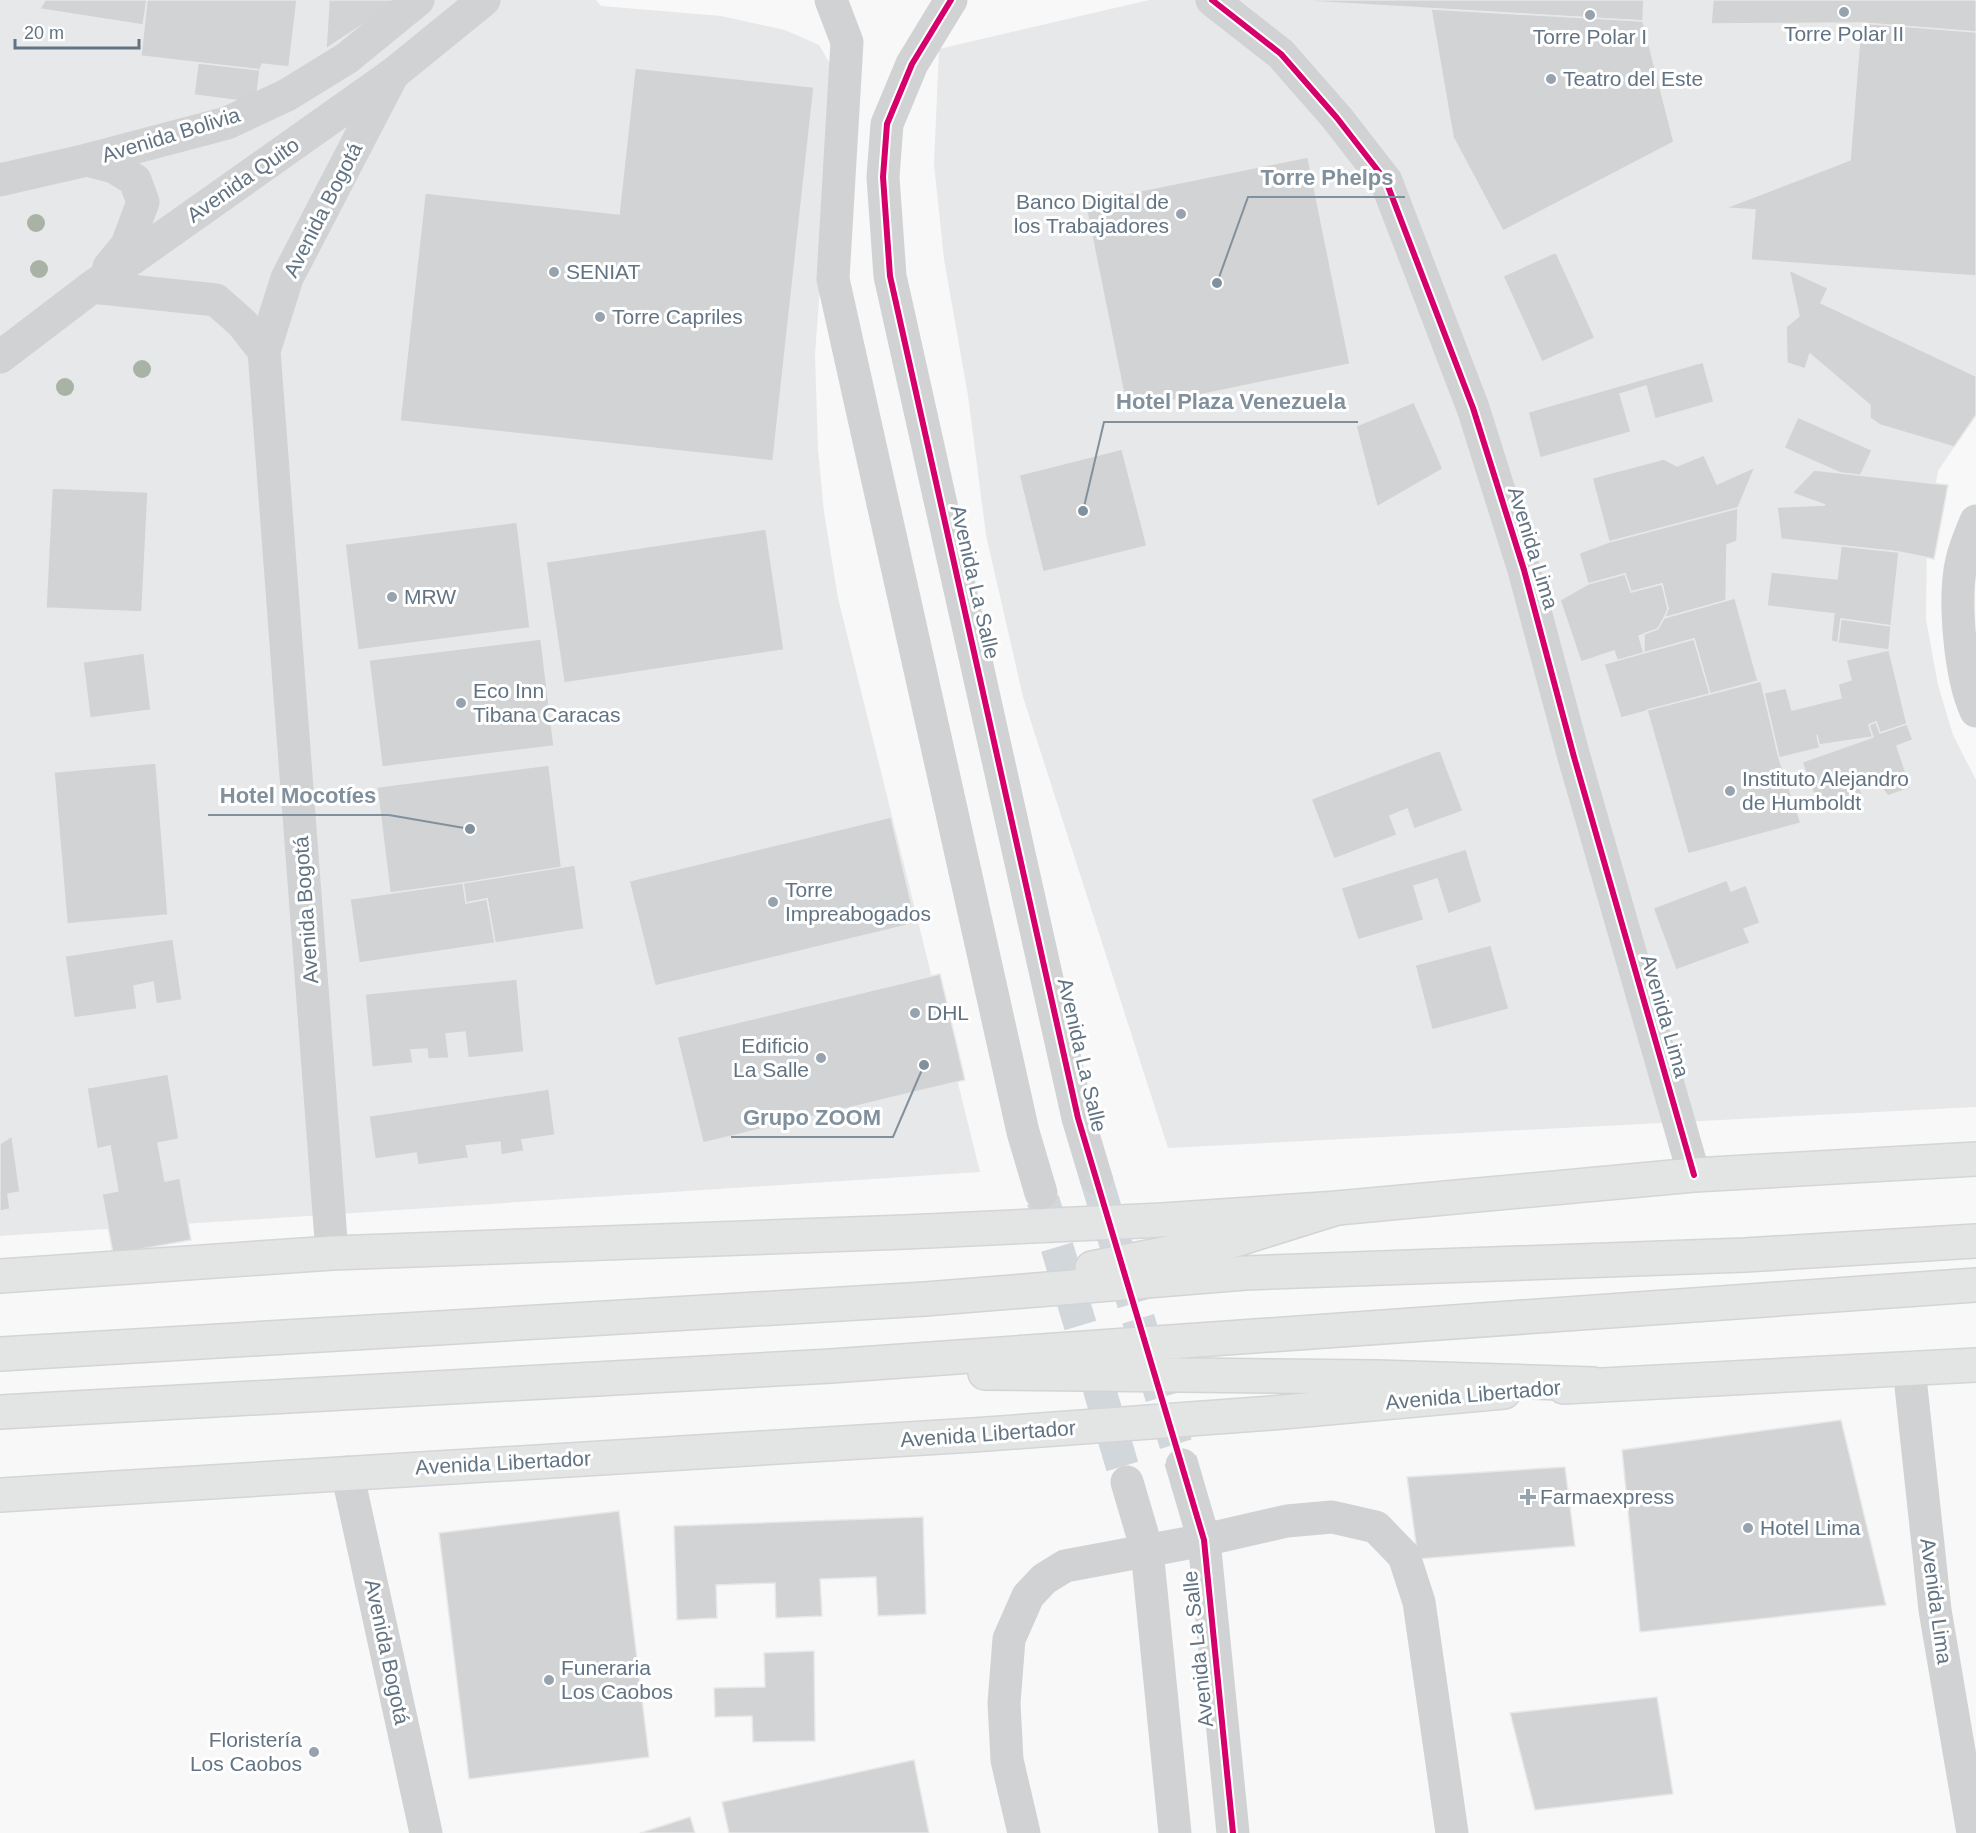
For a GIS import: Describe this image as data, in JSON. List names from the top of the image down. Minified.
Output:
{"streets":{"main road":["Avenida Libertador"],"street":["Avenida Bolivia","Avenida Quito","Avenida Bogotá","Avenida Lima","Avenida La Salle"]},"crossings":[["Avenida Quito","Avenida Bogotá"],["Avenida Bogotá","Avenida Libertador"],["Avenida Lima","Avenida Libertador"]],"places":{"other":["Torre Polar II","Torre Polar I","Teatro del Este","Banco Digital de los Trabajadores","SENIAT","Torre Phelps","Torre Capriles","Hotel Plaza Venezuela","MRW","Eco Inn Tibana Caracas","Instituto Alejandro de Humboldt","Hotel Mocotíes","Torre Impreabogados","DHL","Edificio La Salle","Grupo ZOOM","Hotel Lima","Funeraria Los Caobos","Floristería Los Caobos"],"health":["Farmaexpress"]},"scale_bar":"20 m"}
